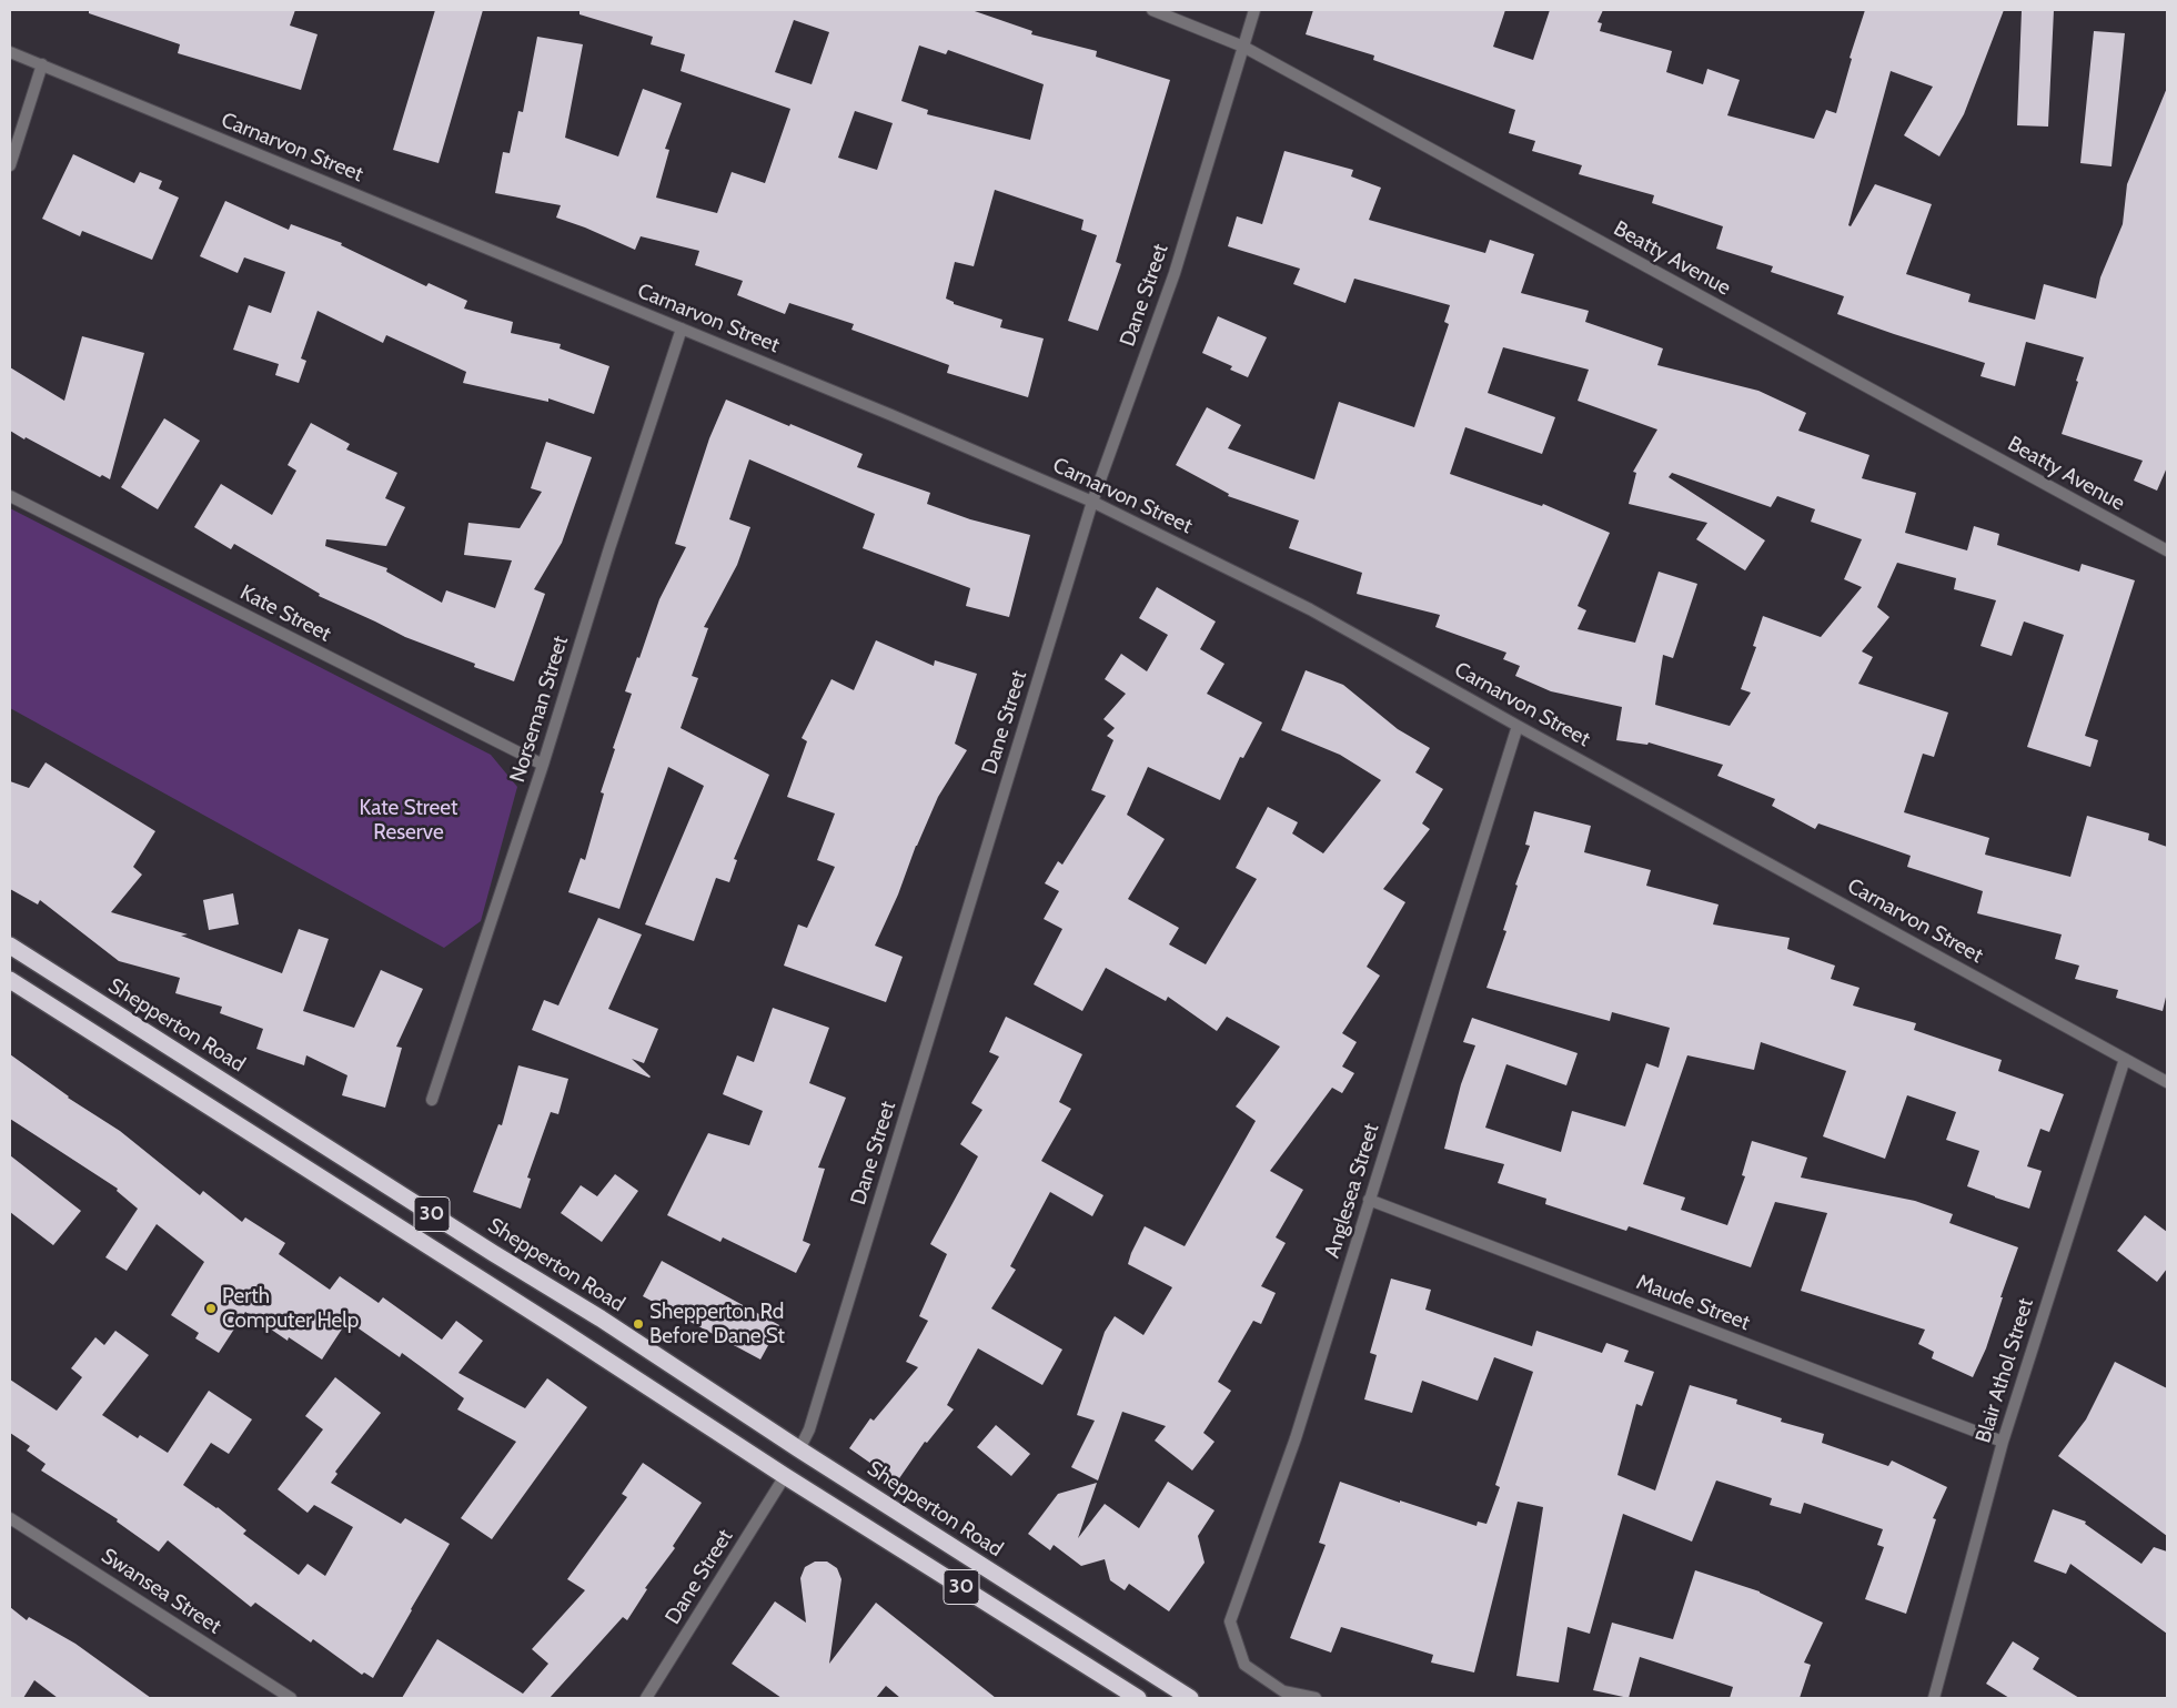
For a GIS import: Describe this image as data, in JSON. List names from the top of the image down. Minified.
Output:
{"streets":{"highway":["Shepperton Road","30"],"street":["Carnarvon Street","Beatty Avenue","Dane Street","Kate Street","Norseman Street","Anglesea Street","Maude Street","Blair Athol Street","Swansea Street"]},"crossings":[["Carnarvon Street","Dane Street"],["Carnarvon Street","Norseman Street"],["Carnarvon Street","Anglesea Street"],["Carnarvon Street","Blair Athol Street"],["Beatty Avenue","Dane Street"],["Dane Street","Shepperton Road"],["Dane Street","30"],["Kate Street","Norseman Street"],["Anglesea Street","Maude Street"],["Maude Street","Blair Athol Street"]],"parks":["Kate Street Reserve"],"places":["Perth Computer Help","Shepperton Rd Before Dane St"]}
